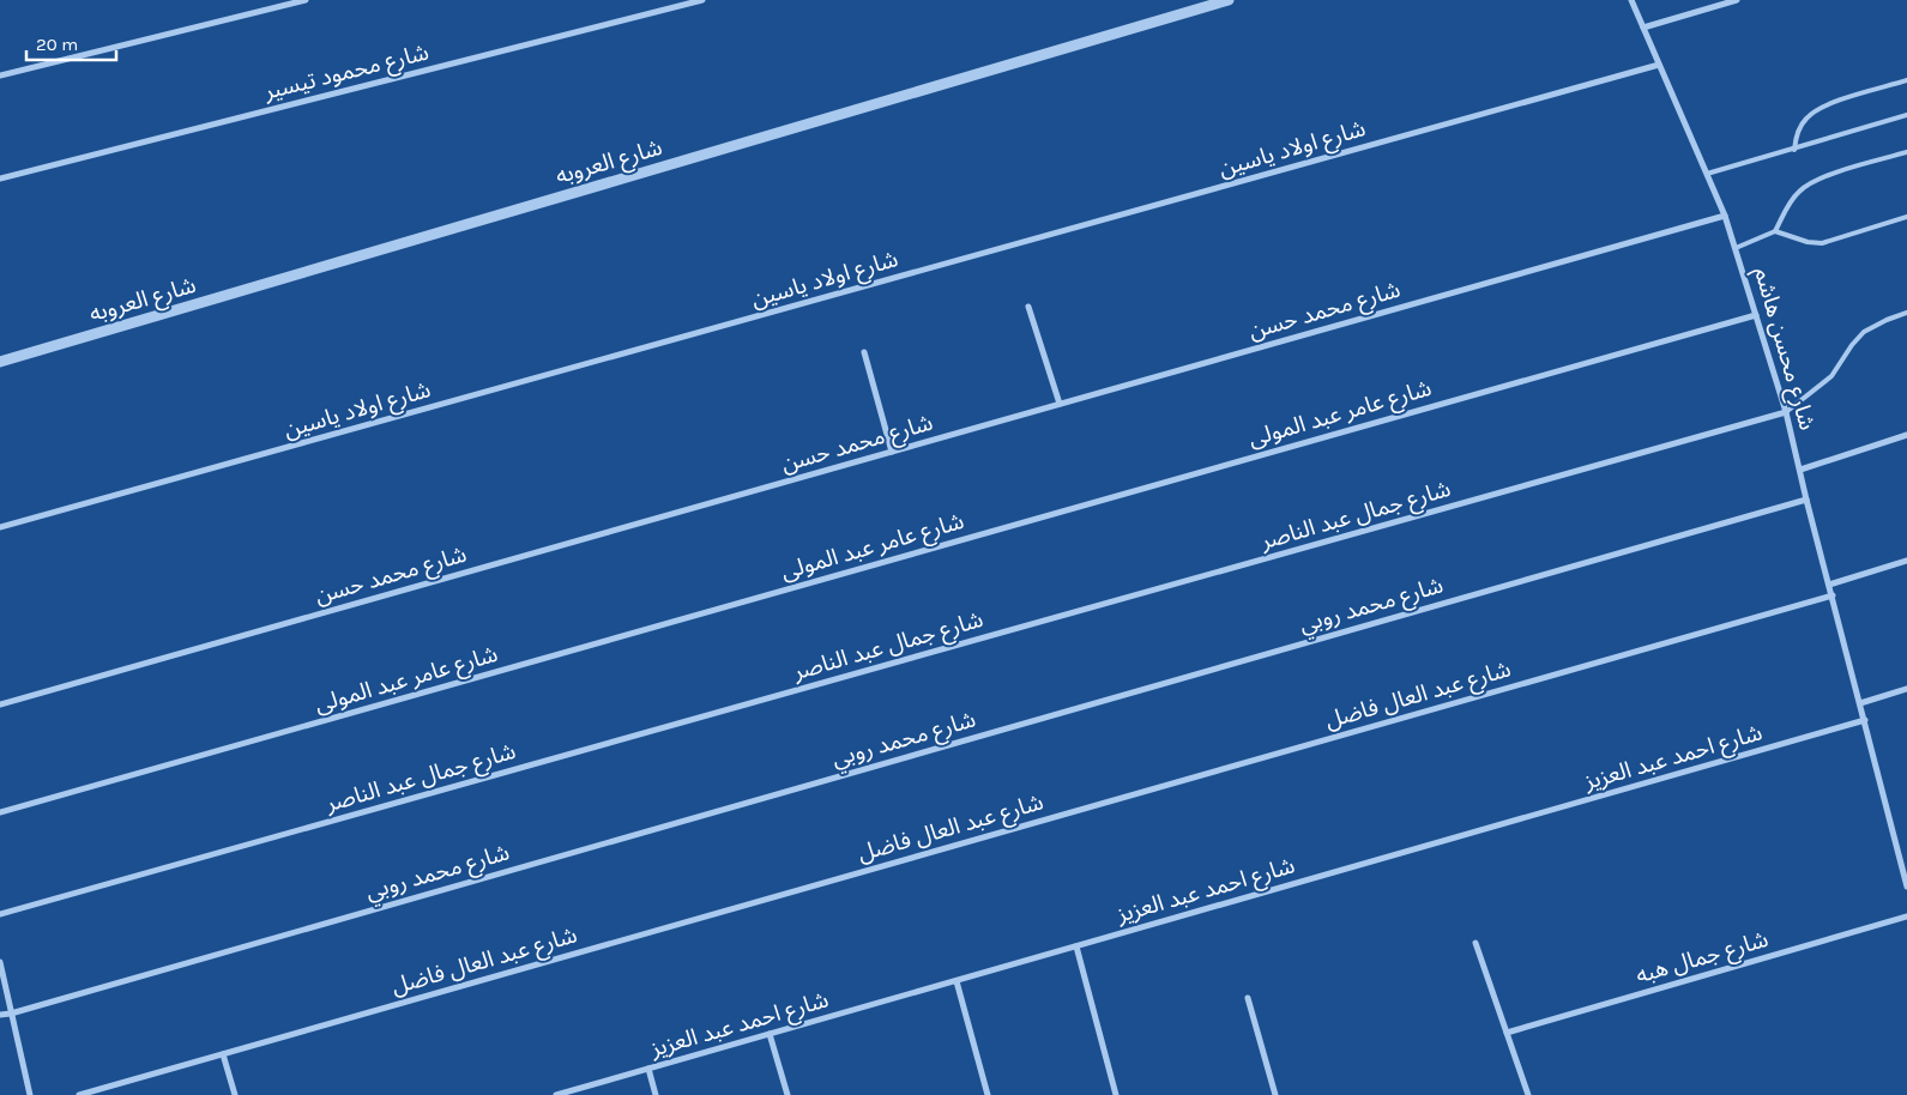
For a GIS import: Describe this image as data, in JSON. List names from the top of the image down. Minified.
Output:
{"streets":{"street":["شارع محمود تيسير","شارع اولاد ياسين","شارع العروبه","شارع محمد حسن","شارع محسن هاشم","شارع عامر عبد المولى","شارع جمال عبد الناصر","شارع محمد روبي","شارع عبد العال فاضل","شارع احمد عبد العزيز","شارع جمال هبه"]},"crossings":[["شارع اولاد ياسين","شارع محسن هاشم"],["شارع محمد حسن","شارع محسن هاشم"],["شارع محسن هاشم","شارع عامر عبد المولى"],["شارع محسن هاشم","شارع جمال عبد الناصر"],["شارع محسن هاشم","شارع محمد روبي"],["شارع محسن هاشم","شارع عبد العال فاضل"],["شارع محسن هاشم","شارع احمد عبد العزيز"]],"scale_bar":"20 m"}
